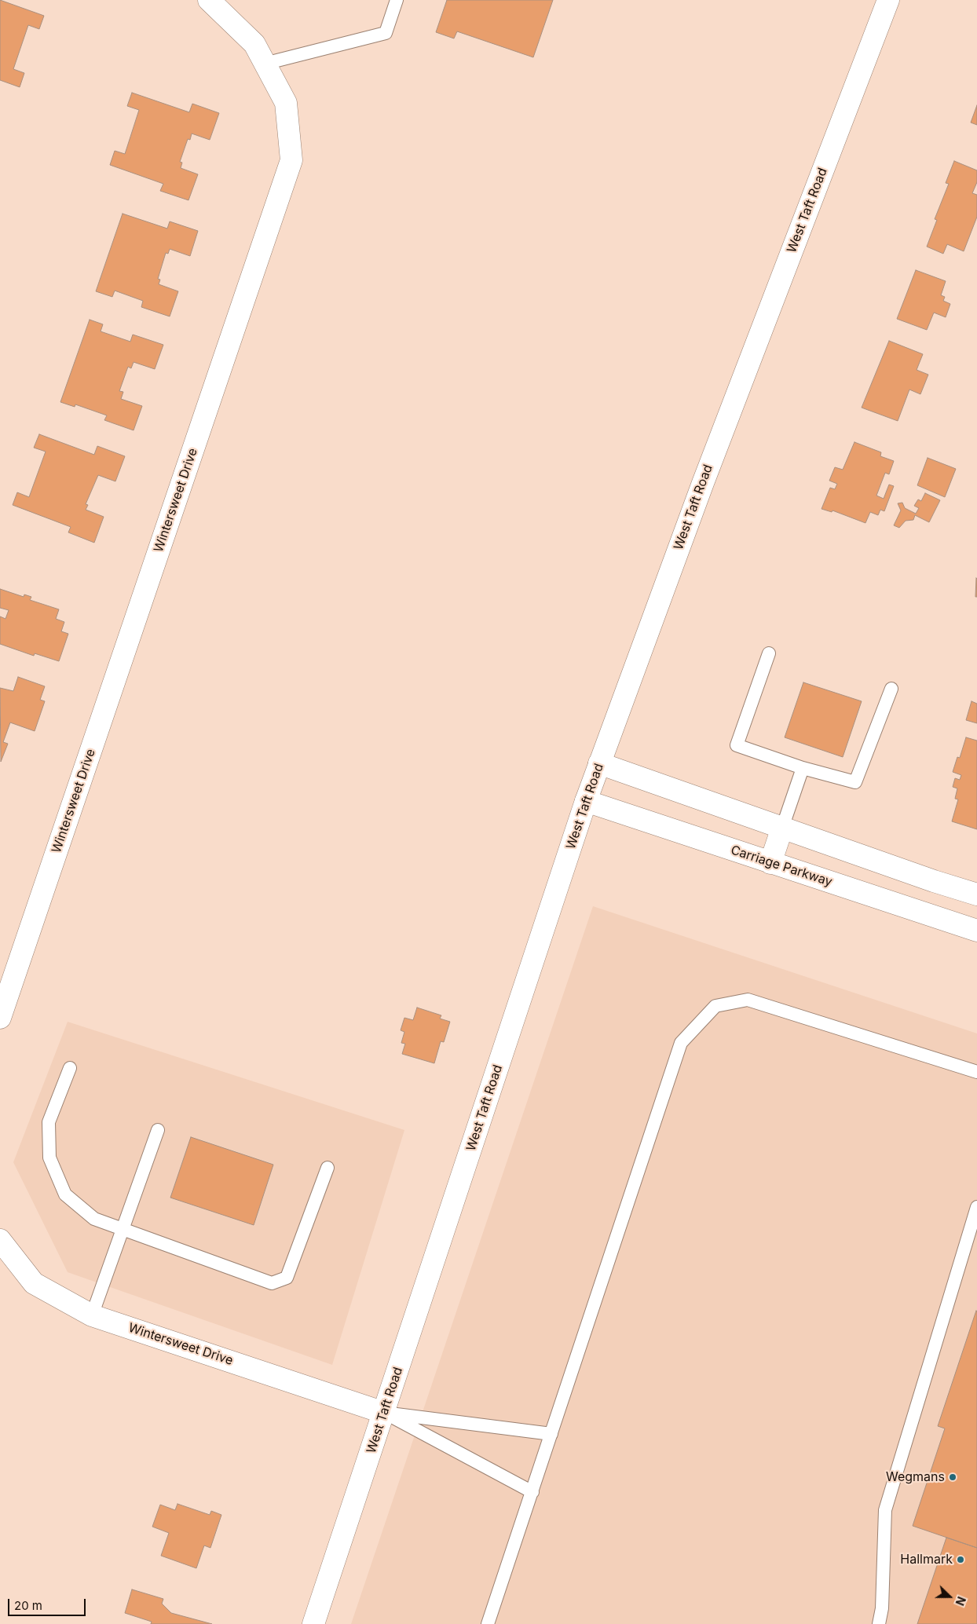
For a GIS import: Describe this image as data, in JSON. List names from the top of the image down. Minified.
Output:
{"streets":{"street":["West Taft Road","Wintersweet Drive","Carriage Parkway"]},"crossings":[["West Taft Road","Wintersweet Drive"],["West Taft Road","Carriage Parkway"]],"places":["Wegmans","Hallmark"],"scale_bar":"20 m","north":"right"}
